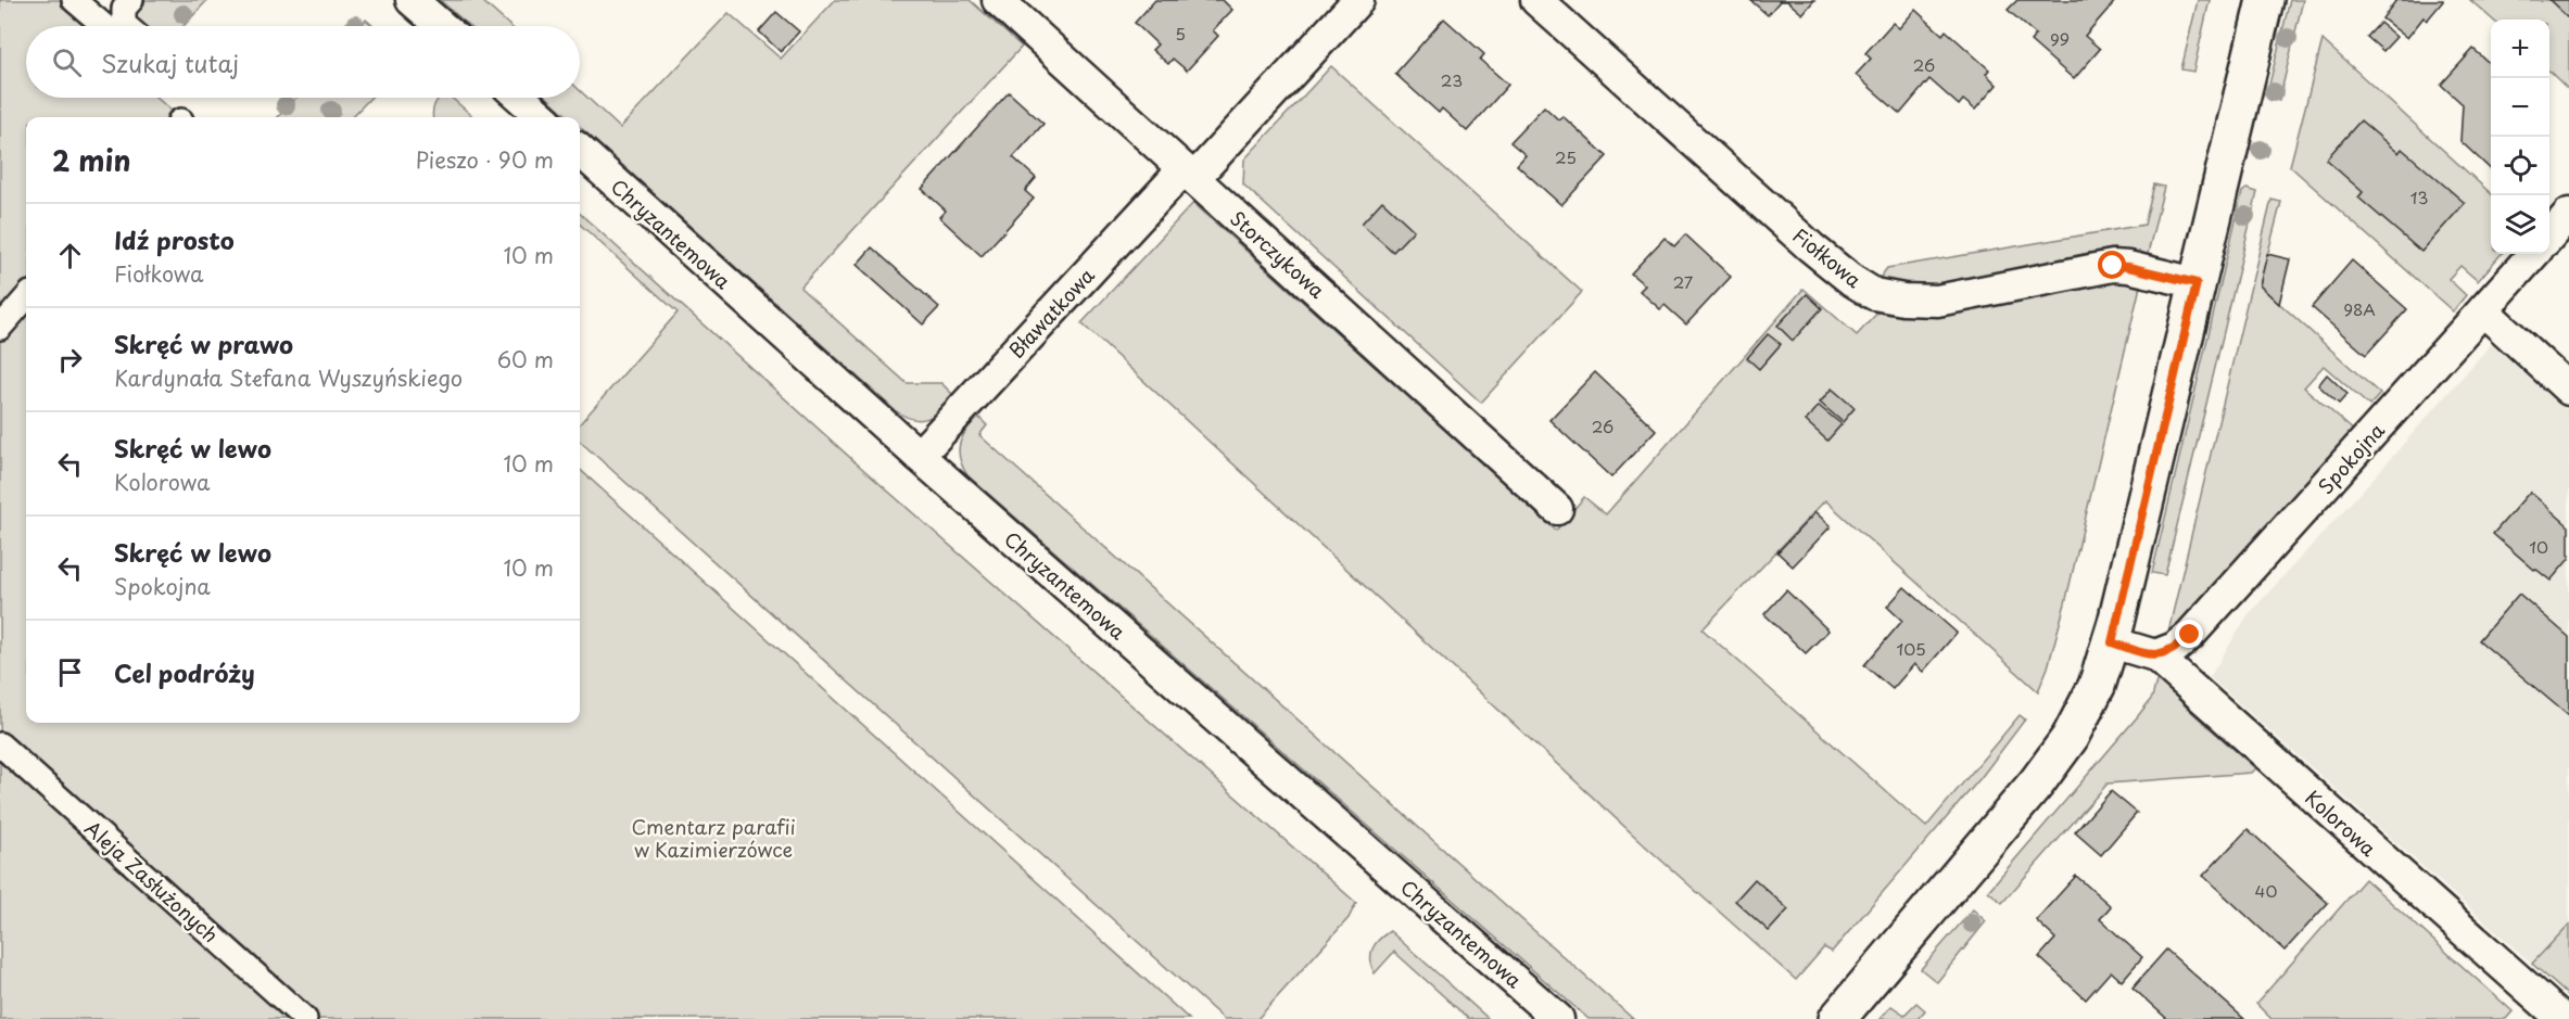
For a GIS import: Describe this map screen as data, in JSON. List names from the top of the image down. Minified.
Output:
{"streets":{"street":["Chryzantemowa","Storczykowa","Fiołkowa","Bławatkowa","Spokojna","Kolorowa","Aleja Zasłużonych"]},"crossings":[["Chryzantemowa","Bławatkowa"],["Storczykowa","Bławatkowa"],["Spokojna","Kolorowa"]],"parks":["Cmentarz parafii w Kazimierzówce"],"house_numbers":["5","99","26","23","25","13","27","98A","26","10","105","40"],"page":{"map_buttons":["+","−"],"search":"Szukaj tutaj","heading":["2 min","Pieszo · 90 m"],"list":[["Idź prosto","Fiołkowa","10 m"],["Skręć w prawo","Kardynała Stefana Wyszyńskiego","60 m"],["Skręć w lewo","Kolorowa","10 m"],["Skręć w lewo","Spokojna","10 m"],"Cel podróży"]}}
